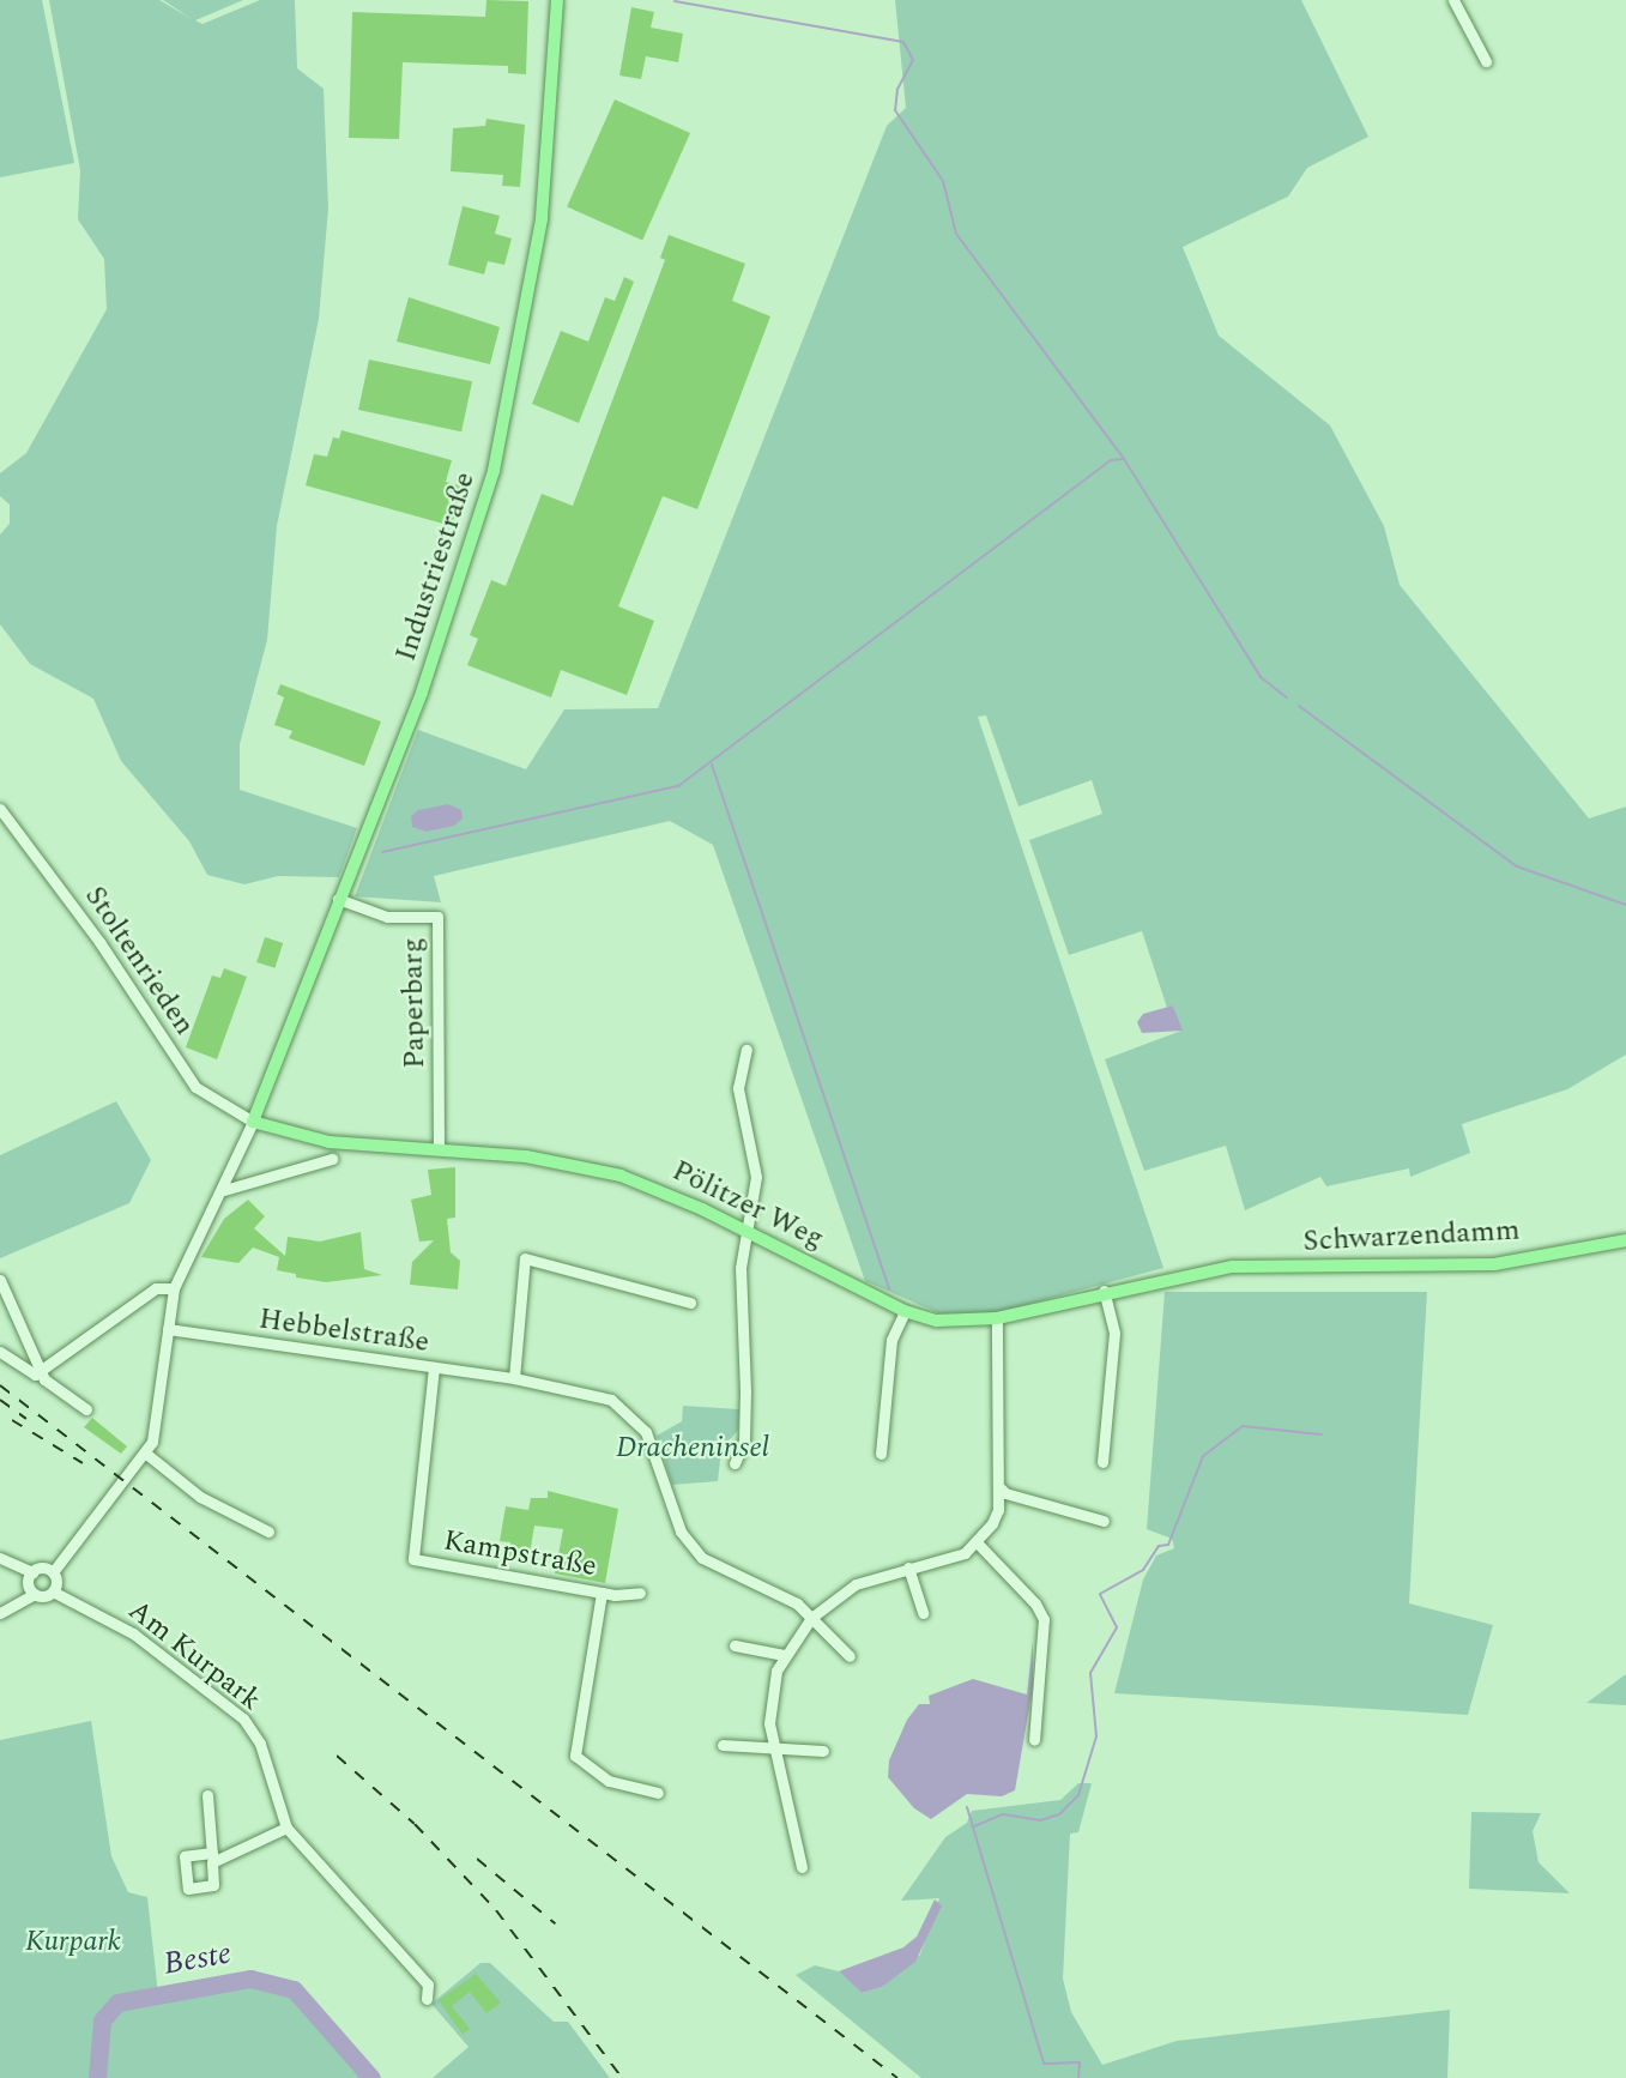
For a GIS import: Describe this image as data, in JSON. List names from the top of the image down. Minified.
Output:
{"streets":{"main road":["Industriestraße","Pölitzer Weg","Schwarzendamm"],"street":["Stoltenrieden","Paperbarg","Hebbelstraße","Kampstraße","Am Kurpark"]},"crossings":[["Industriestraße","Stoltenrieden"],["Industriestraße","Paperbarg"],["Industriestraße","Pölitzer Weg"],["Stoltenrieden","Pölitzer Weg"],["Paperbarg","Pölitzer Weg"],["Pölitzer Weg","Schwarzendamm"],["Hebbelstraße","Kampstraße"]],"water":["Beste"],"parks":["Dracheninsel","Kurpark"]}
